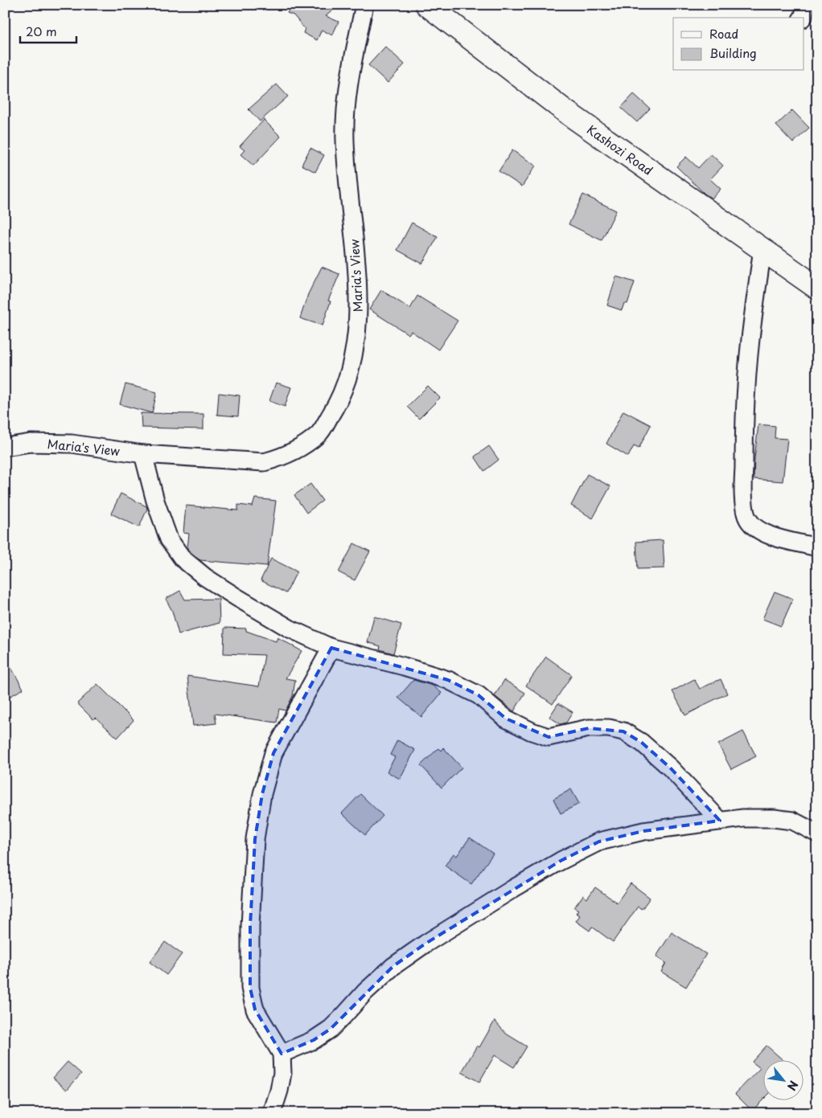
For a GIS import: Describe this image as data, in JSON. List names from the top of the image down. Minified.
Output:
{"streets":{"main road":["Kashozi Road"],"street":["Maria's View"]},"legend":["Road","Building"],"scale_bar":"20 m","north":"bottom right"}
